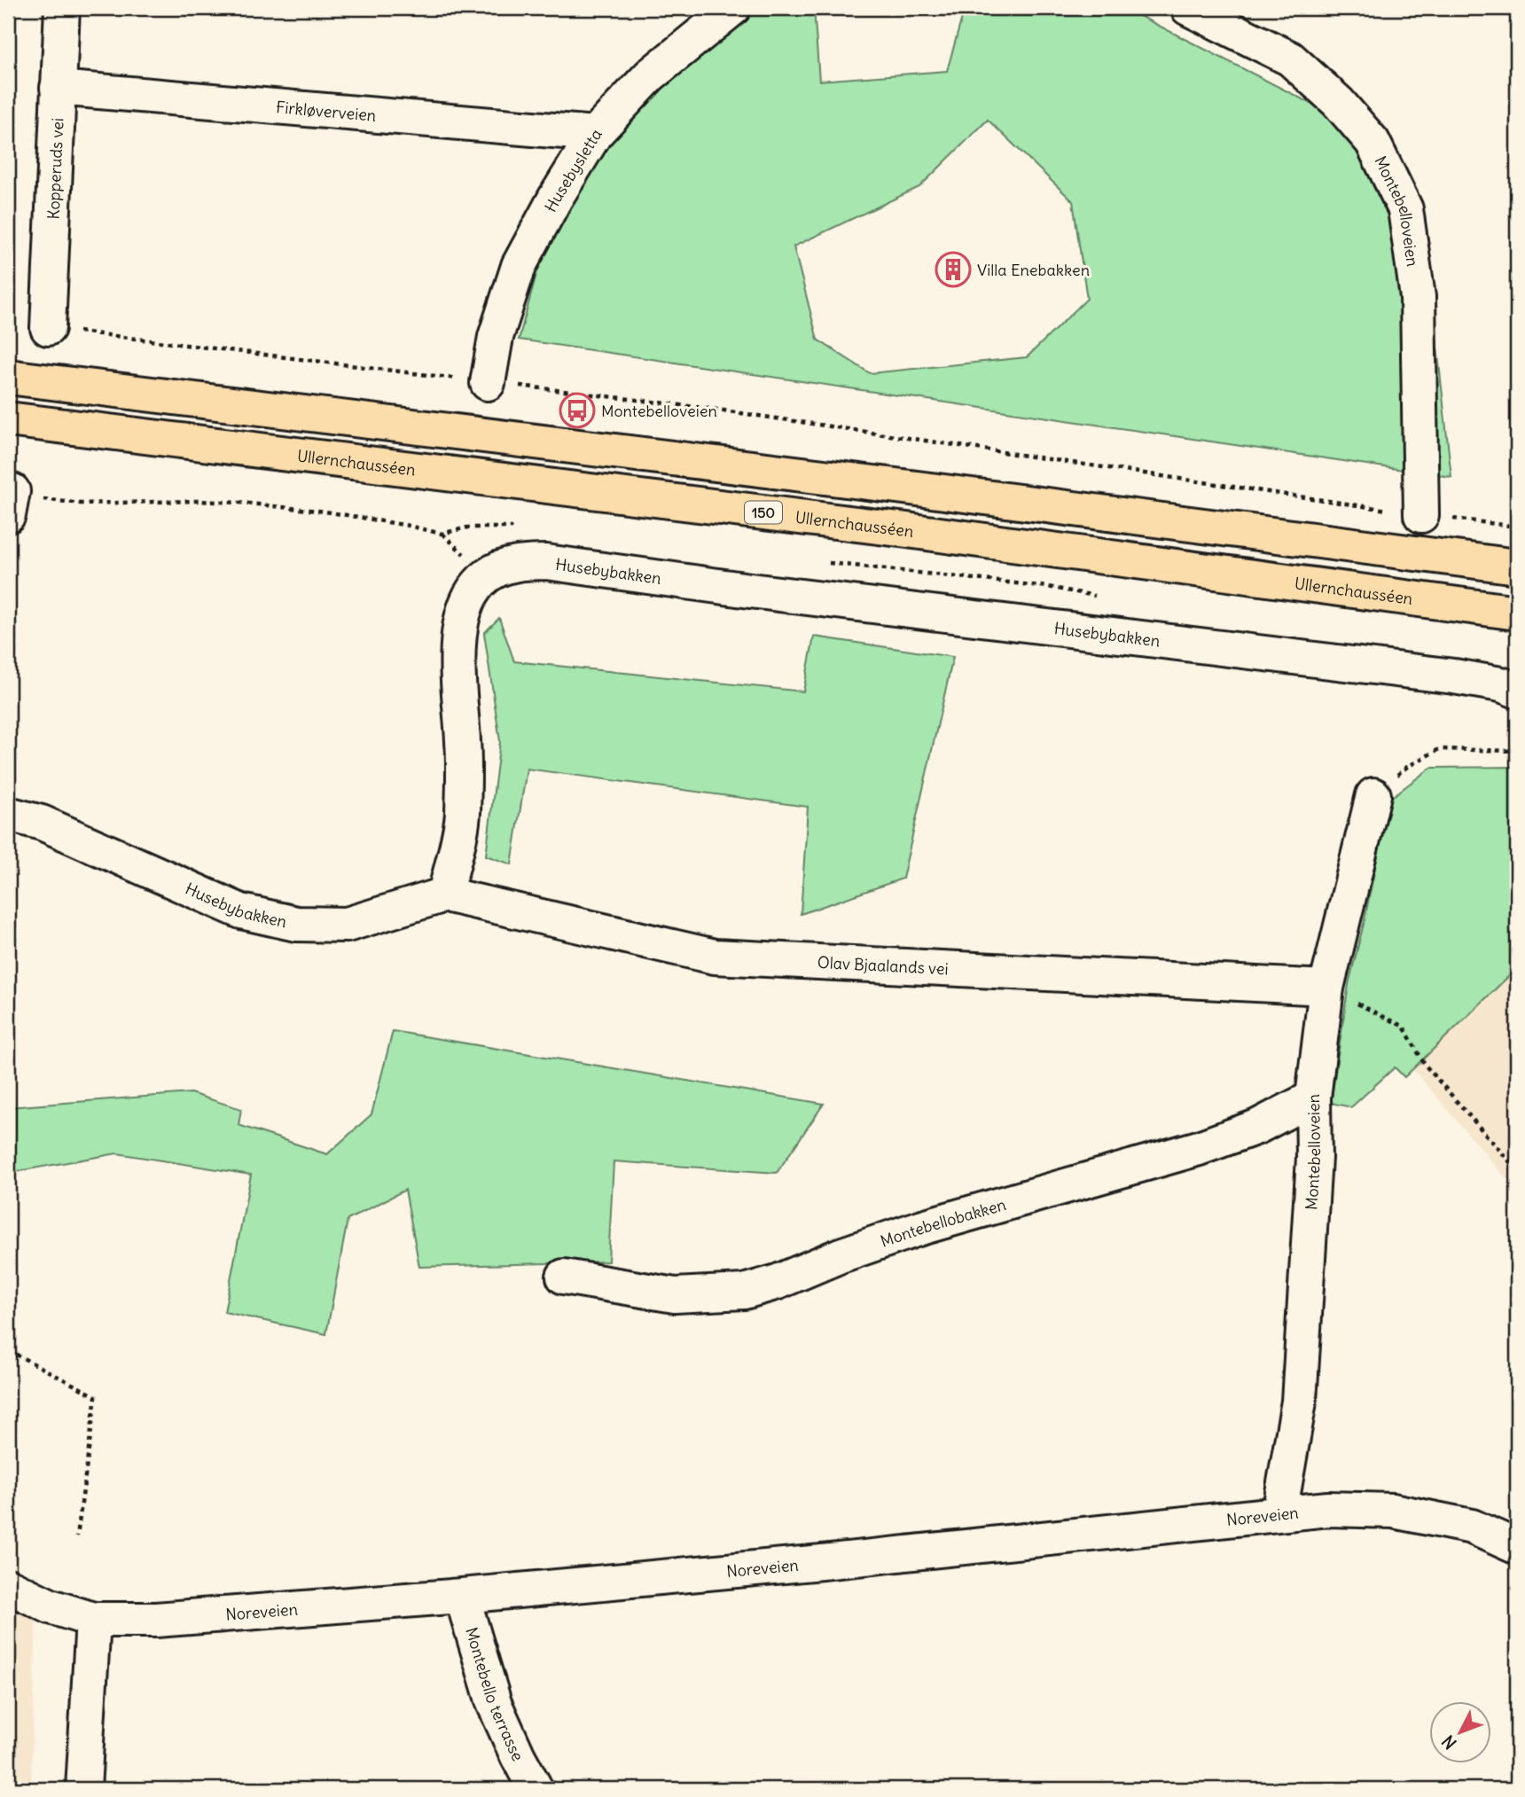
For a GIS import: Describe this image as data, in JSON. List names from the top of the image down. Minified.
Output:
{"streets":{"highway":["Ullernchausséen","150"],"street":["Firkløverveien","Kopperuds vei","Husebysletta","Montebelloveien","Husebybakken","Olav Bjaalands vei","Montebellobakken","Noreveien","Montebello terrasse"]},"crossings":[["Firkløverveien","Kopperuds vei"],["Firkløverveien","Husebysletta"],["Montebelloveien","Olav Bjaalands vei"],["Montebelloveien","Montebellobakken"],["Montebelloveien","Noreveien"],["Husebybakken","Olav Bjaalands vei"],["Noreveien","Montebello terrasse"]],"places":{"building":["Villa Enebakken"],"bus stop":["Montebelloveien"]},"north":"bottom left"}
